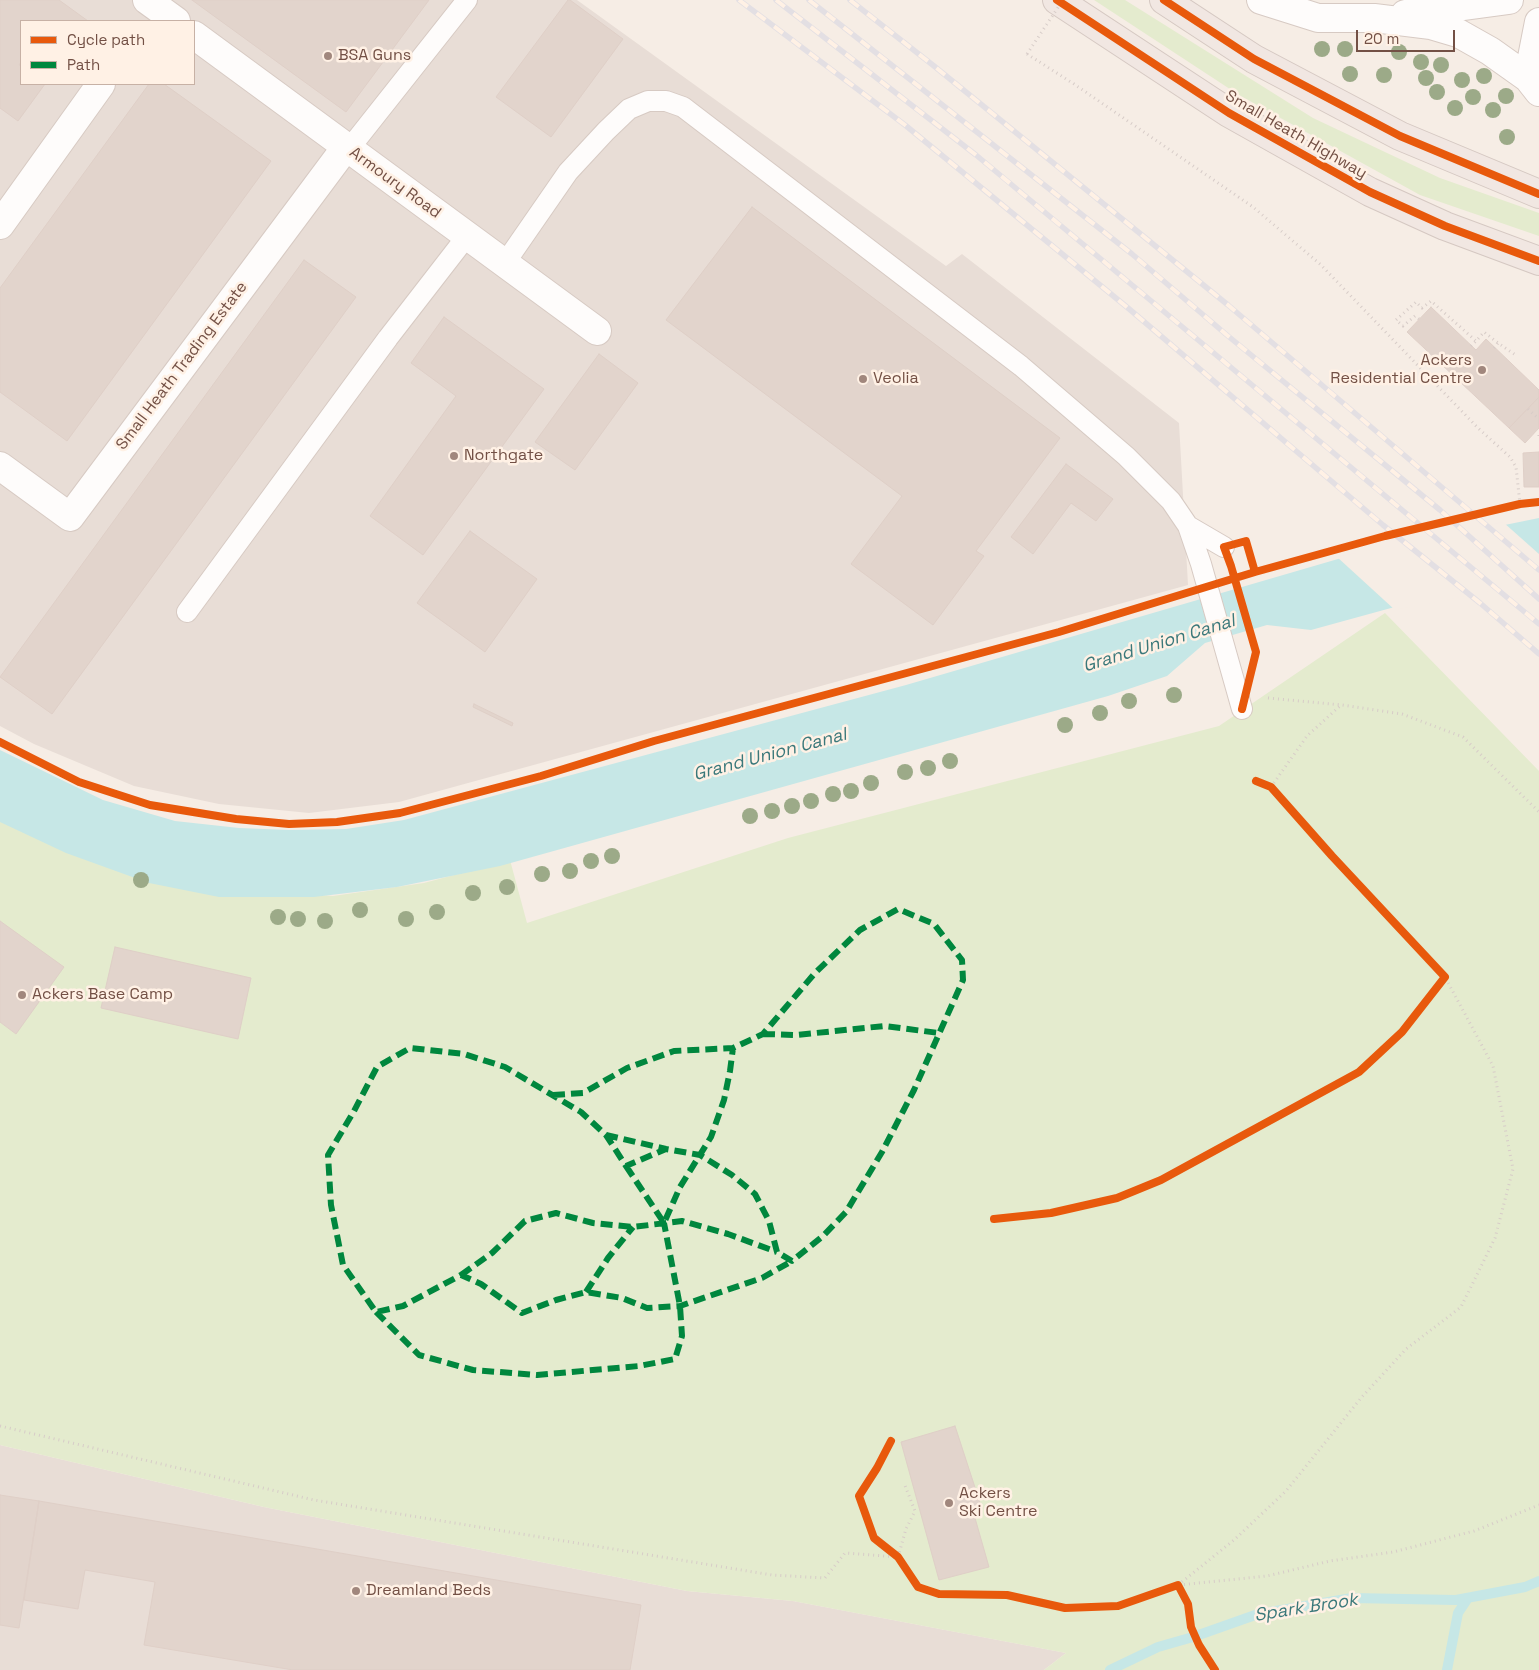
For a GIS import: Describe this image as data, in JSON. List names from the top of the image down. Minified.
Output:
{"streets":{"highway":["Small Heath Highway"],"street":["Armoury Road","Small Heath Trading Estate"]},"crossings":[["Armoury Road","Small Heath Trading Estate"]],"water":["Grand Union Canal","Spark Brook"],"places":["BSA Guns","Ackers Residential Centre","Veolia","Northgate","Ackers Base Camp","Ackers Ski Centre","Dreamland Beds"],"legend":["Cycle path","Path"],"scale_bar":"20 m"}
